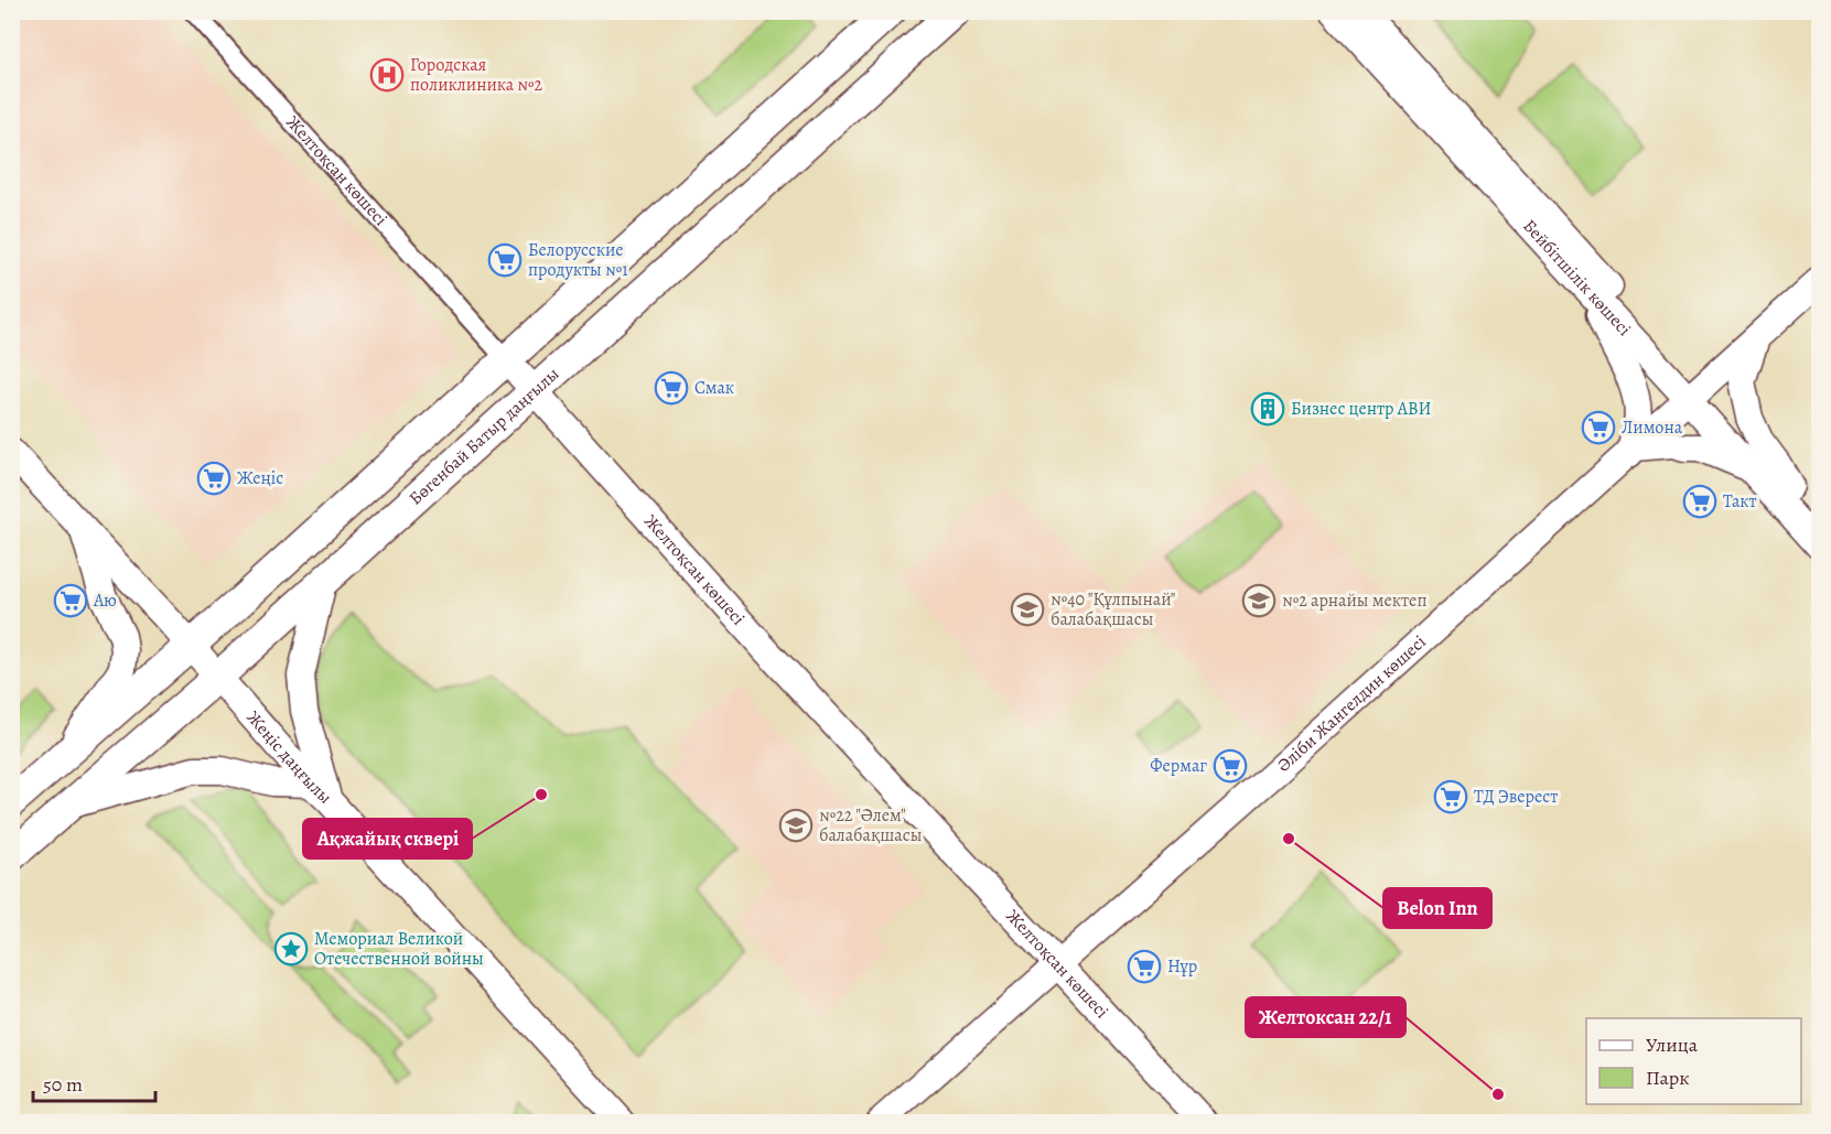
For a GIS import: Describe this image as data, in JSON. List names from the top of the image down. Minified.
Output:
{"streets":{"main road":["Желтоқсан көшесі","Бейбітшілік көшесі","Бөгенбай Батыр даңғылы","Әліби Жангелдин көшесі","Жеңіс даңғылы"]},"crossings":[["Желтоқсан көшесі","Бөгенбай Батыр даңғылы"],["Желтоқсан көшесі","Әліби Жангелдин көшесі"],["Бейбітшілік көшесі","Әліби Жангелдин көшесі"],["Бөгенбай Батыр даңғылы","Жеңіс даңғылы"]],"places":{"hospital":["Городская поликлиника №2"],"supermarket":["Белорусские продукты №1","Смак","Лимона","Жеңіс","Такт","Аю","Фермаг","ТД Эверест","Нұр"],"building":["Бизнес центр АВИ"],"school or university":["№2 арнайы мектеп","№40 \"Құлпынай\" балабақшасы","№22 \"Әлем\" балабақшасы"],"other":["Ақжайық сквері","Belon Inn","Желтоксан 22/1"],"place":["Мемориал Великой Отечественной войны"]},"legend":["Улица","Парк"],"scale_bar":"50 m"}
